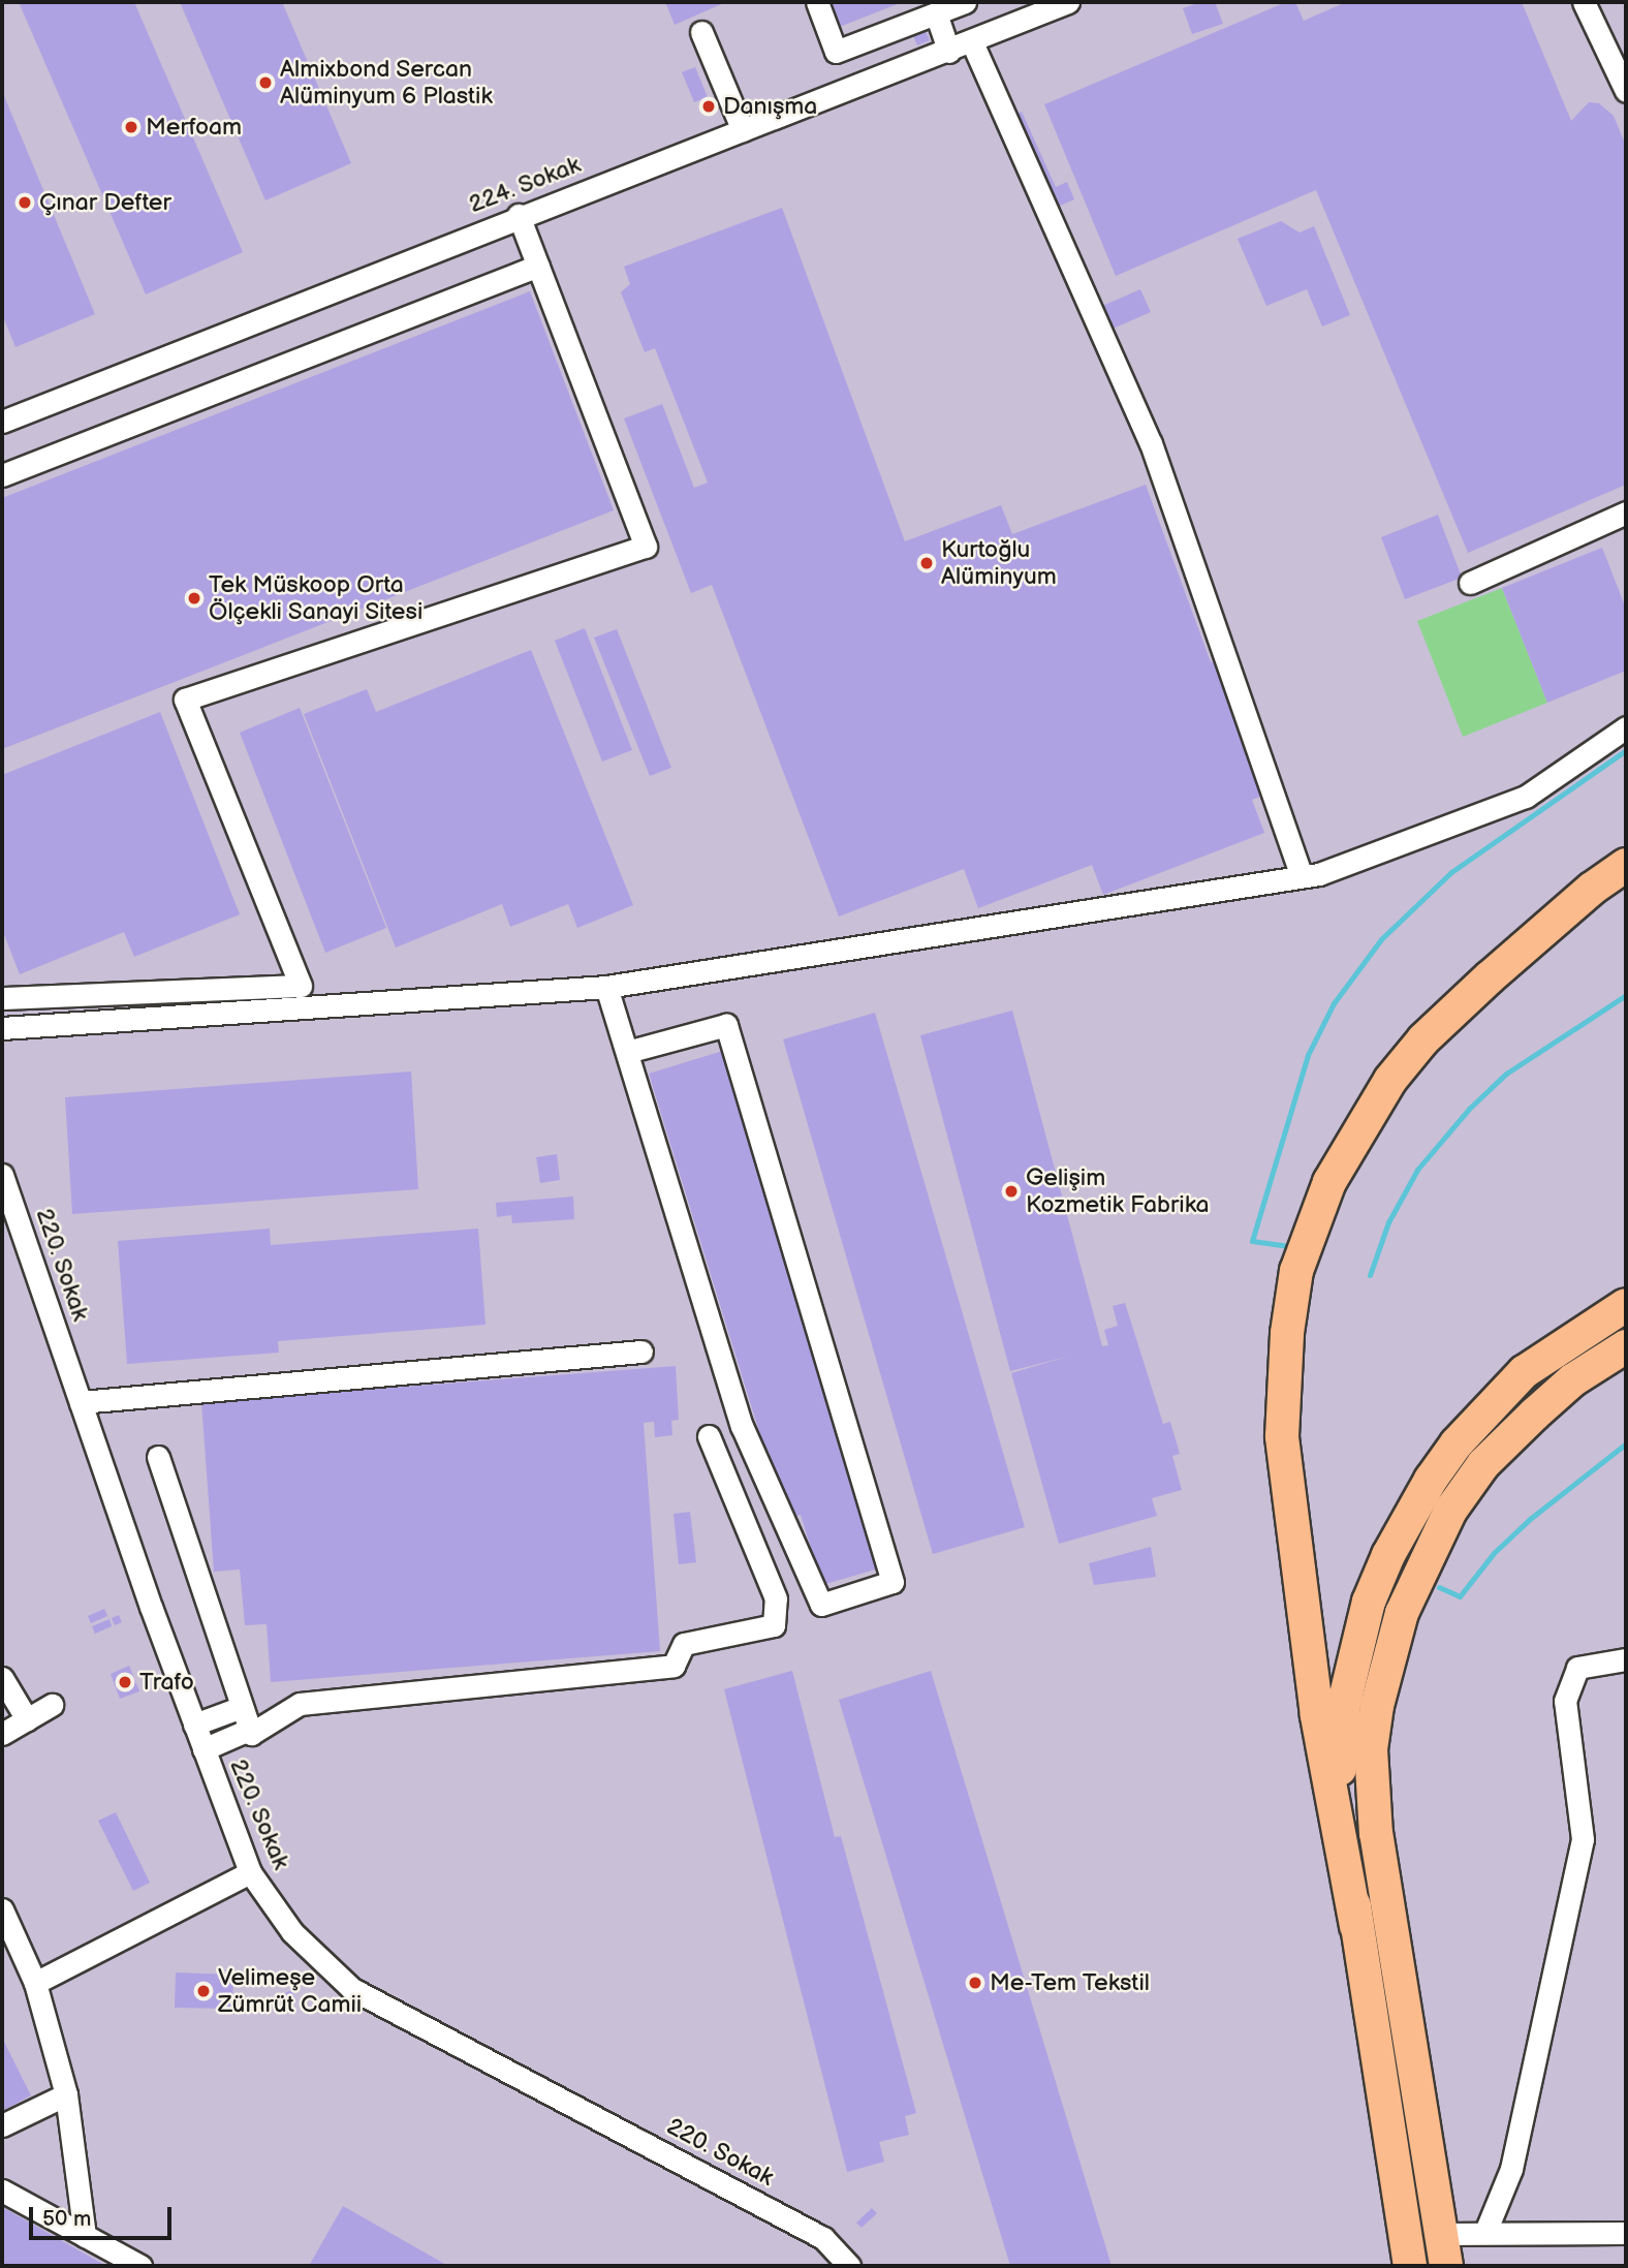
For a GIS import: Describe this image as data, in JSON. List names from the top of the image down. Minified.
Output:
{"streets":{"street":["224. Sokak","220. Sokak"]},"places":["Almixbond Sercan Alüminyum 6 Plastik","Danışma","Merfoam","Çınar Defter","Kurtoğlu Alüminyum","Tek Müskoop Orta Ölçekli Sanayi Sitesi","Gelişim Kozmetik Fabrika","Trafo","Me-Tem Tekstil","Velimeşe Zümrüt Camii"],"scale_bar":"50 m"}
